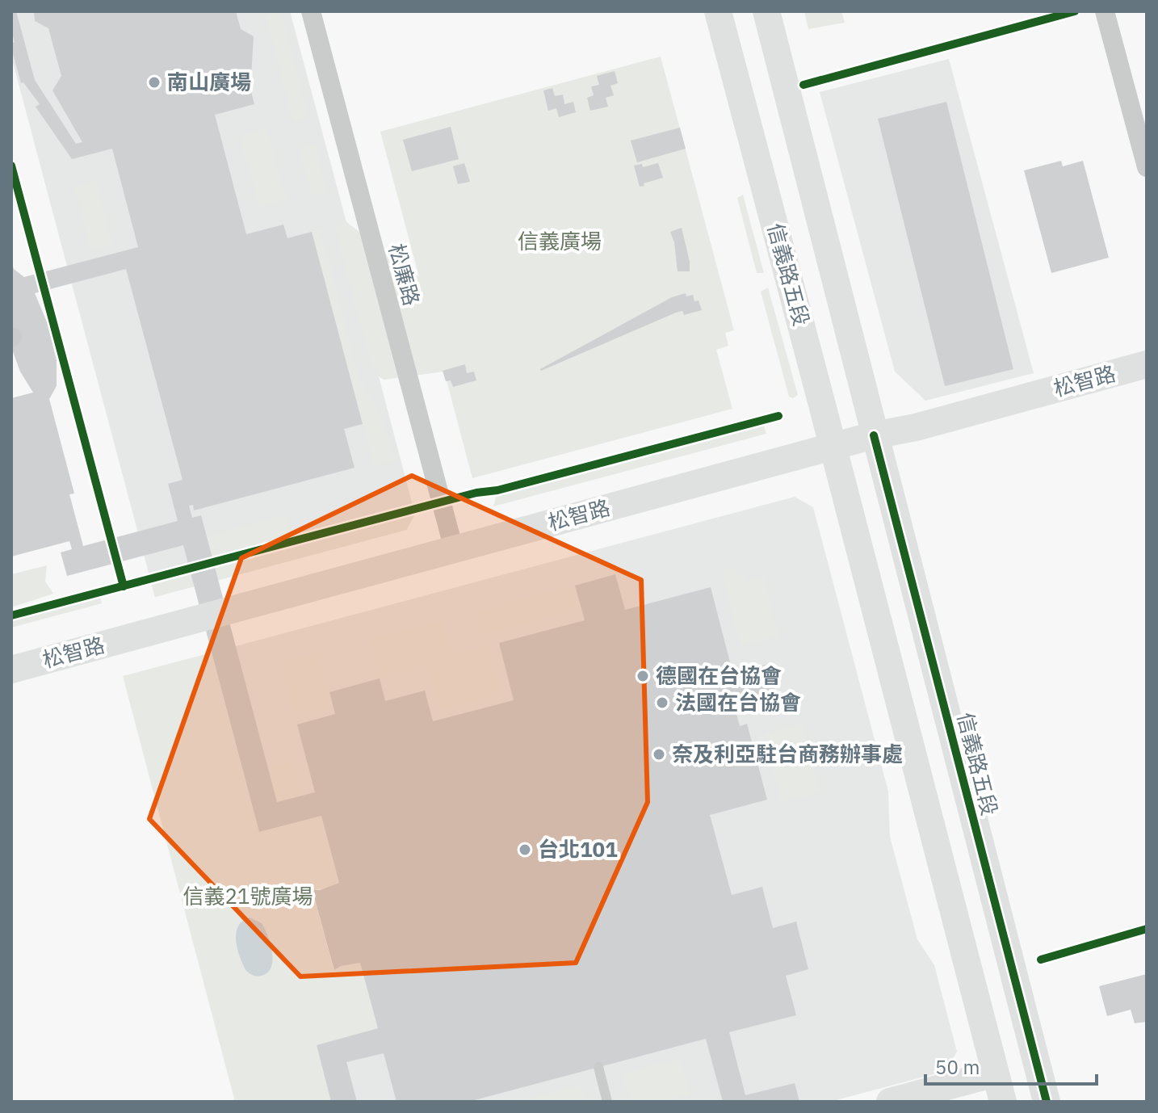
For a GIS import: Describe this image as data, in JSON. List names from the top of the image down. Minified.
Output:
{"streets":{"main road":["信義路五段","松智路"],"street":["松廉路"]},"crossings":[["松廉路","松智路"],["信義路五段","松智路"]],"parks":["信義廣場","信義21號廣場"],"places":["南山廣場","德國在台協會","法國在台協會","奈及利亞駐台商務辦事處","台北101"],"scale_bar":"50 m"}
